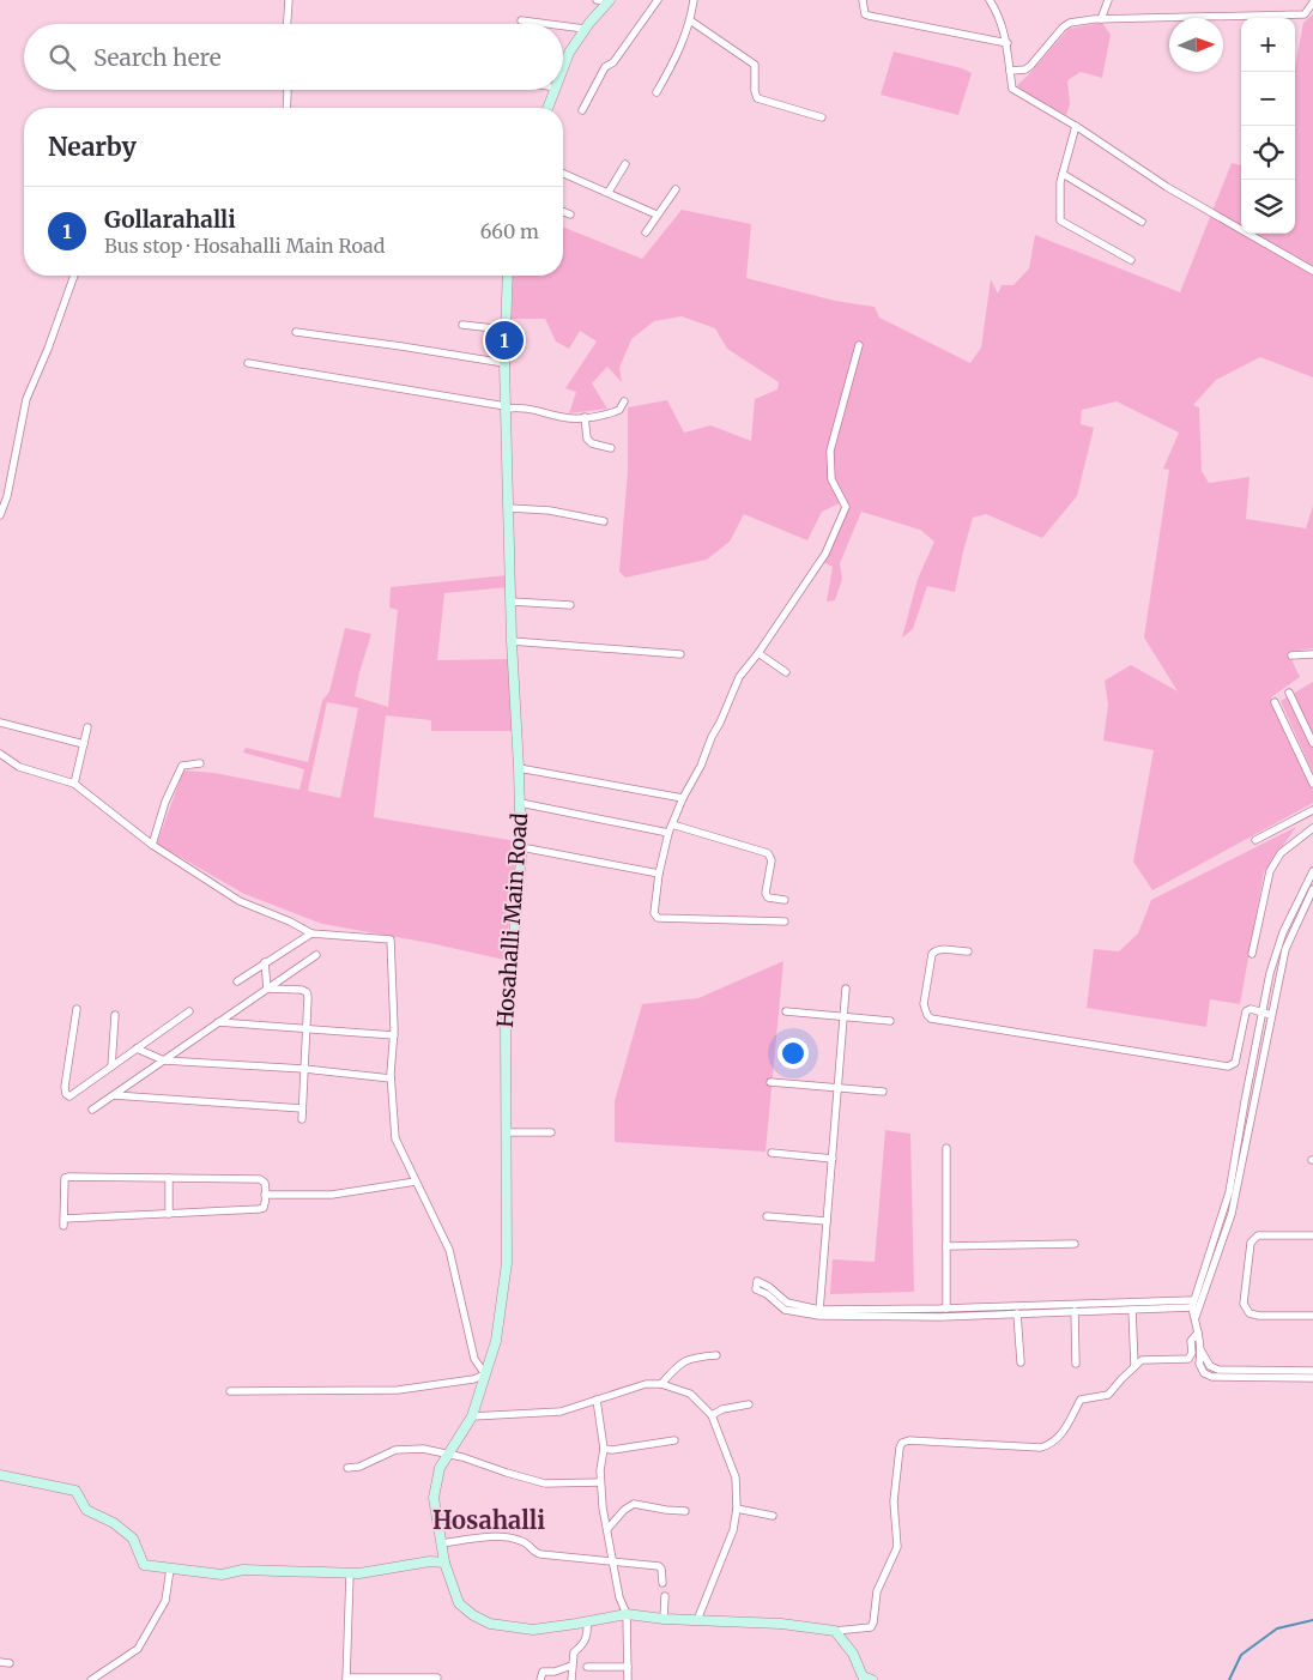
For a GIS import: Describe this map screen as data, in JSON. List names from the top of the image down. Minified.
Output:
{"streets":{"street":["Hosahalli Main Road"]},"districts":["Hosahalli"],"north":"right","page":{"map_buttons":["+","−"],"search":"Search here","heading":"Nearby","list":[{"mark":"1","name":"Gollarahalli","note":"Bus stop · Hosahalli Main Road","value":"660 m"}],"pins":"1"}}
